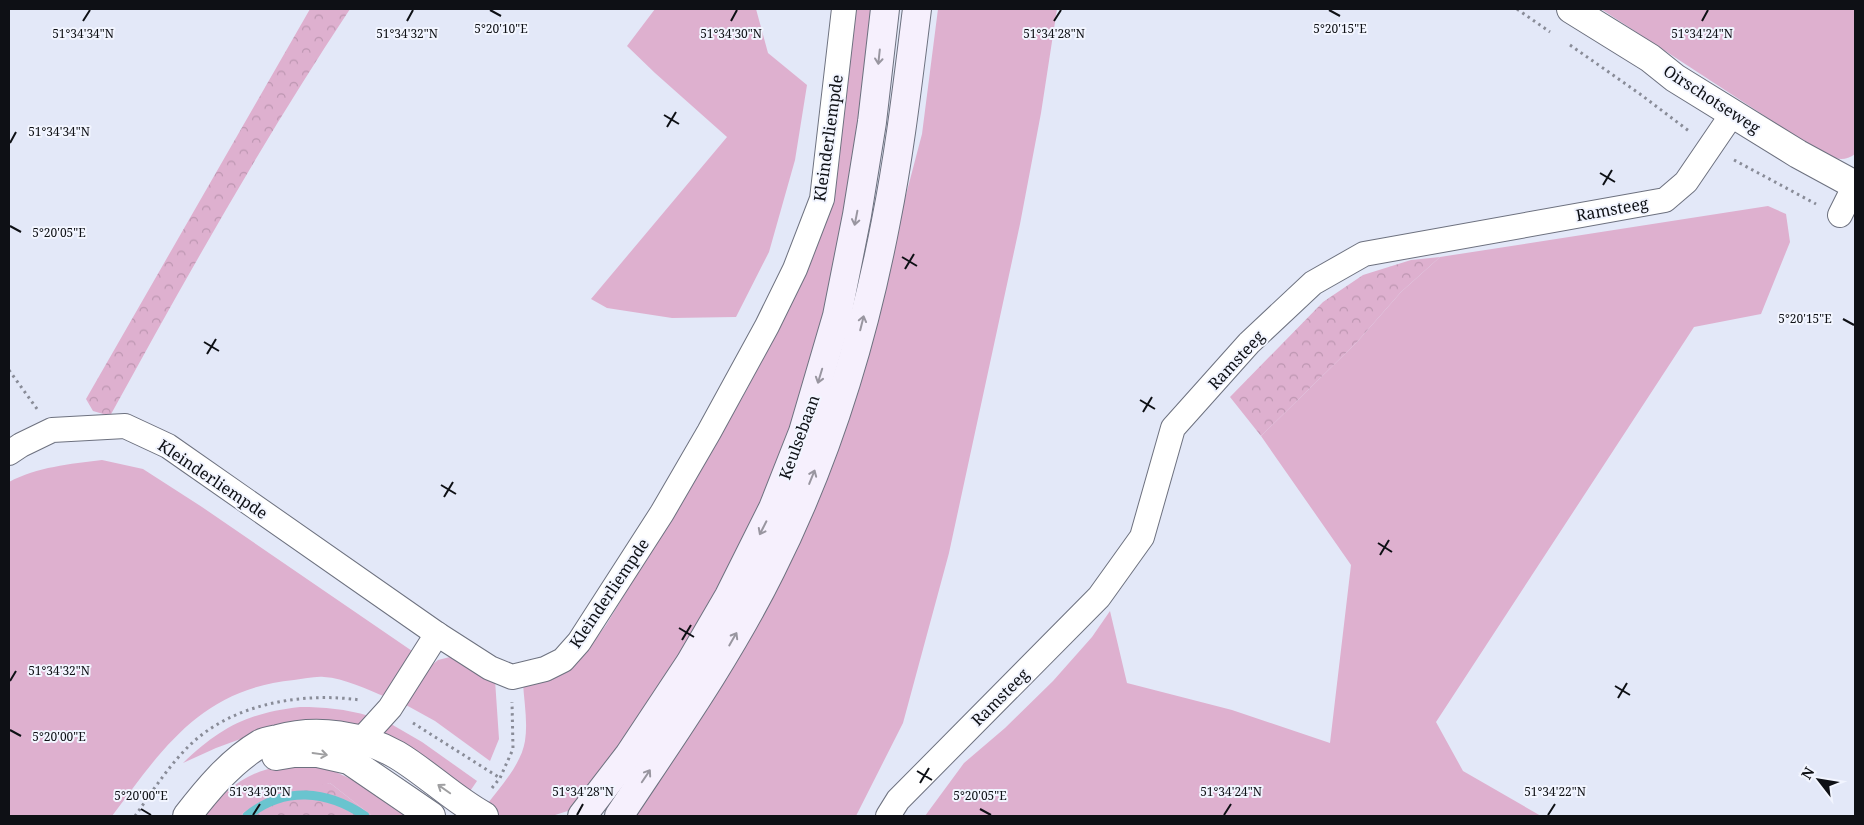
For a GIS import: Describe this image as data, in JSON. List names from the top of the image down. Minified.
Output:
{"streets":{"main road":["Keulsebaan"],"street":["Oirschotseweg","Kleinderliempde","Ramsteeg"]},"crossings":[["Oirschotseweg","Ramsteeg"]],"north":"top left","coordinates":["5°20'10\"E","5°20'15\"E","51°34'34\"N","51°34'32\"N","51°34'30\"N","51°34'28\"N","51°34'24\"N","5°20'05\"E","5°20'00\"E","51°34'22\"N"]}
